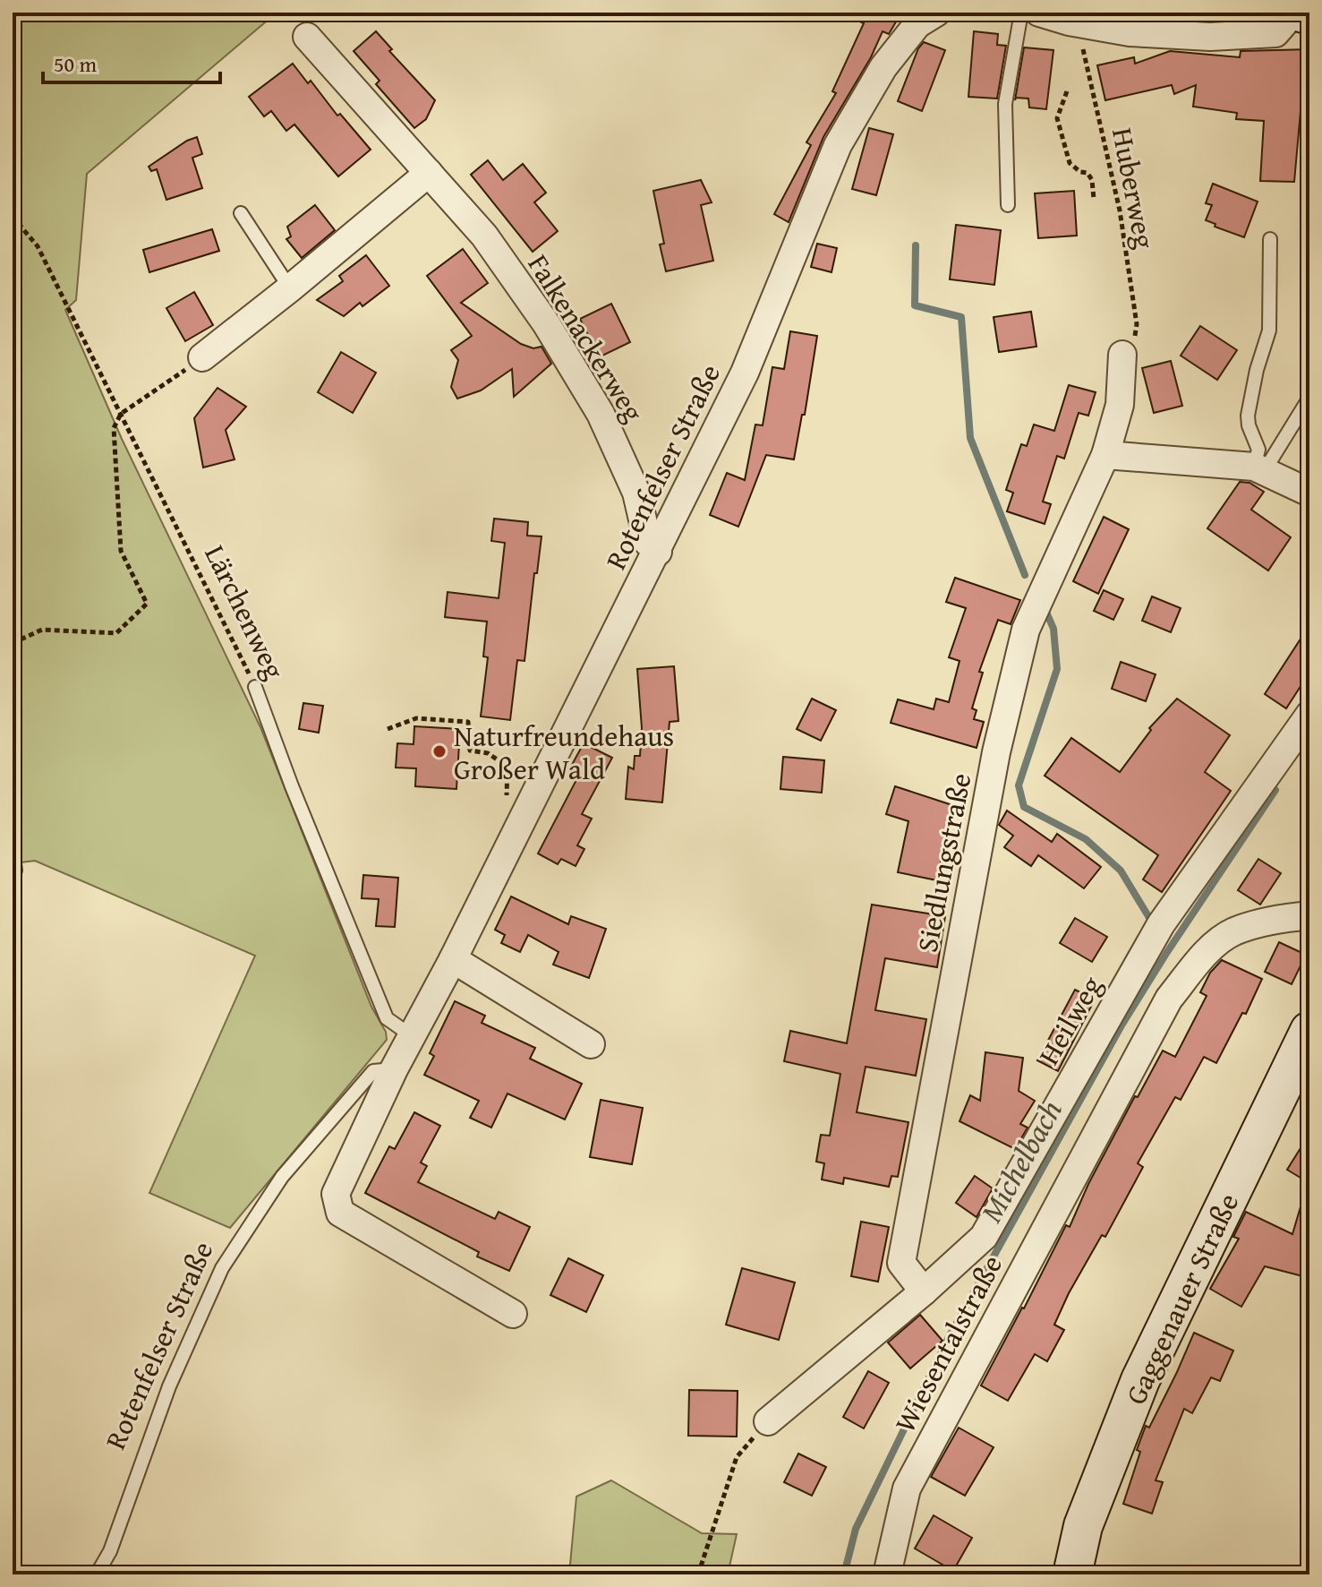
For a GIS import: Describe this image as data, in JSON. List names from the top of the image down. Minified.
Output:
{"streets":{"main road":["Gaggenauer Straße"],"street":["Falkenackerweg","Rotenfelser Straße","Siedlungstraße","Heilweg","Wiesentalstraße"],"lane":["Lärchenweg"],"path":["Huberweg"]},"crossings":[["Huberweg","Siedlungstraße"],["Falkenackerweg","Rotenfelser Straße"],["Rotenfelser Straße","Lärchenweg"],["Siedlungstraße","Heilweg"]],"water":["Michelbach"],"places":["Naturfreundehaus Großer Wald"],"scale_bar":"50 m"}
